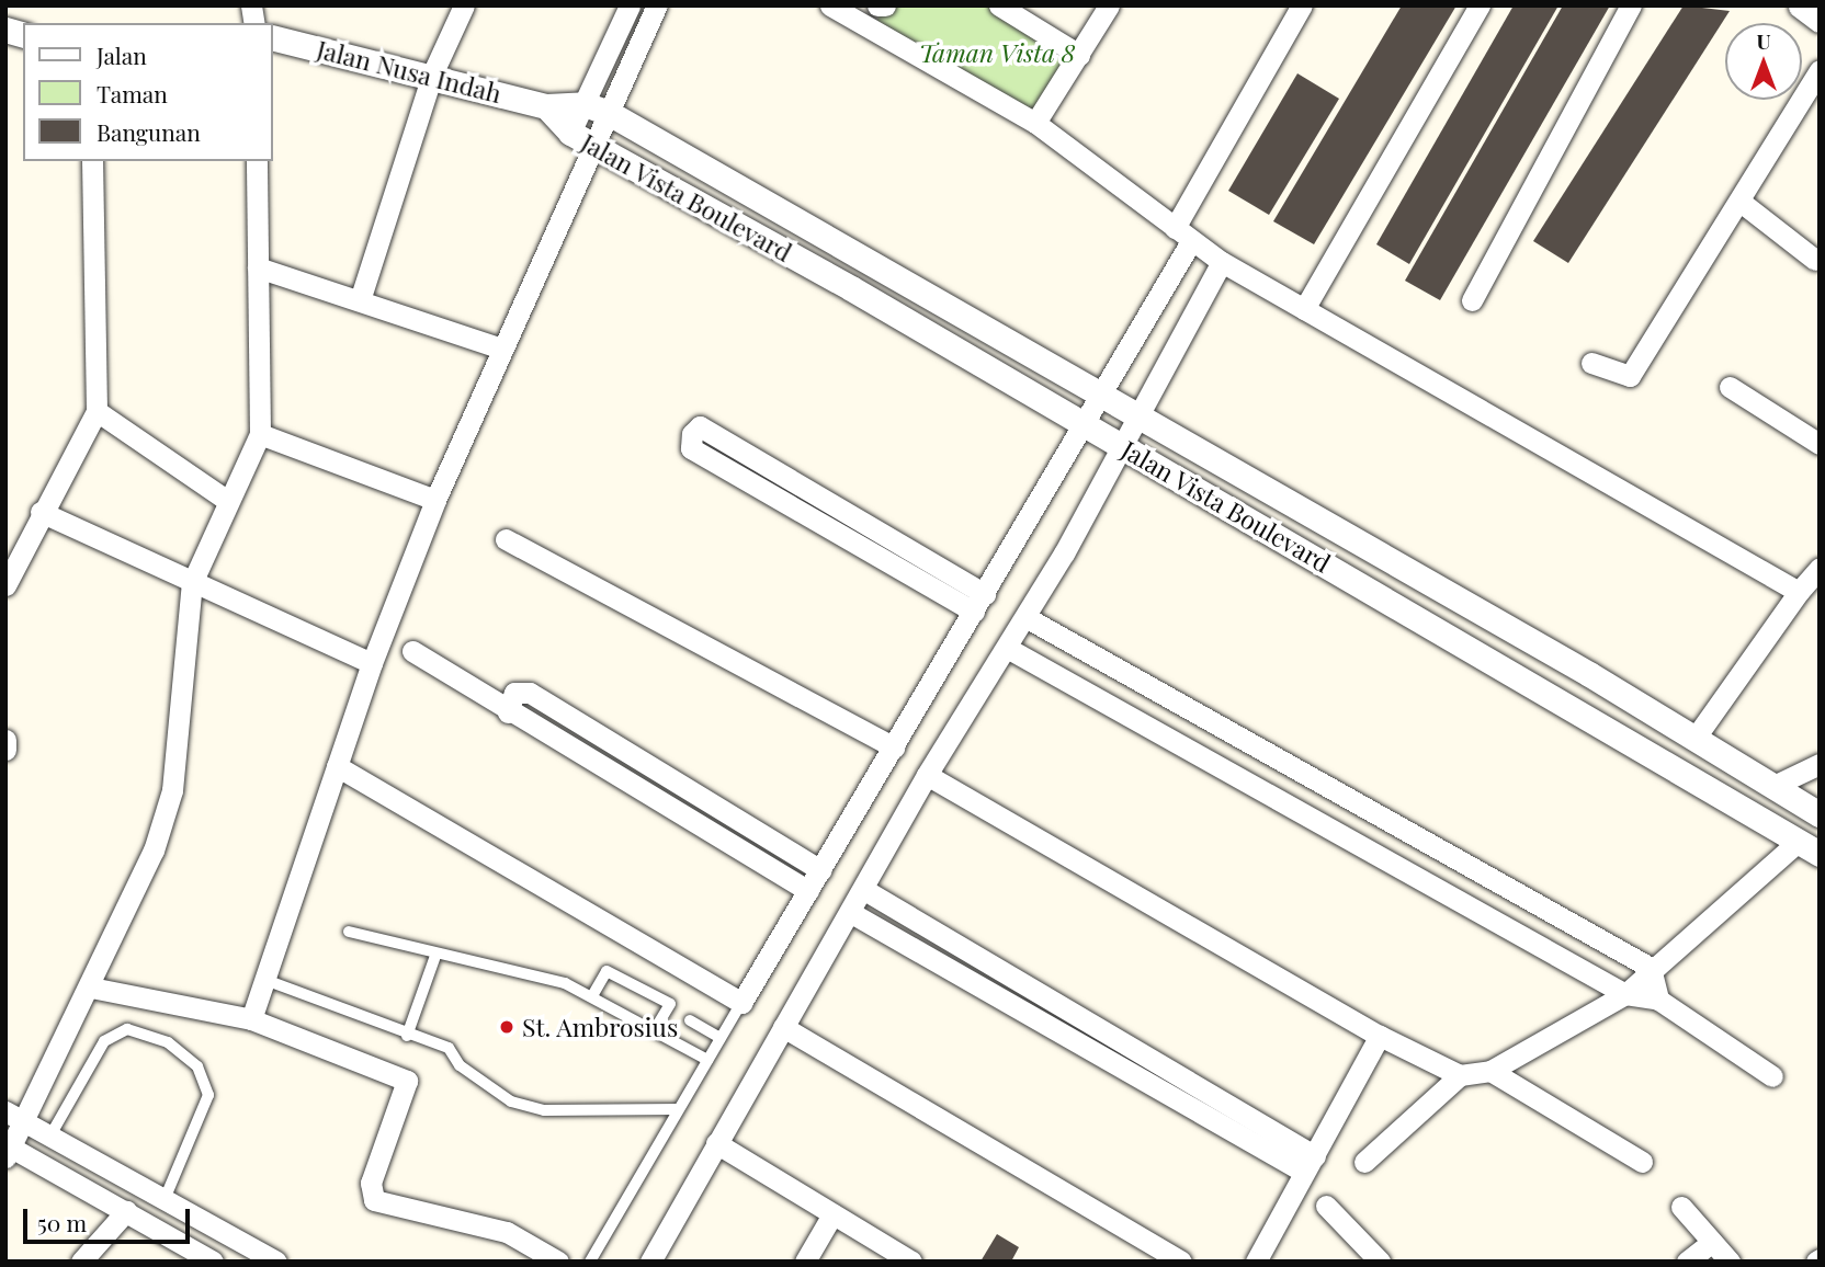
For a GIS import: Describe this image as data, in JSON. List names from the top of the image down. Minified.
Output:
{"streets":{"street":["Jalan Nusa Indah","Jalan Vista Boulevard"]},"crossings":[["Jalan Nusa Indah","Jalan Vista Boulevard"]],"parks":["Taman Vista 8"],"places":["St. Ambrosius"],"legend":["Jalan","Taman","Bangunan"],"scale_bar":"50 m","north":"top"}
